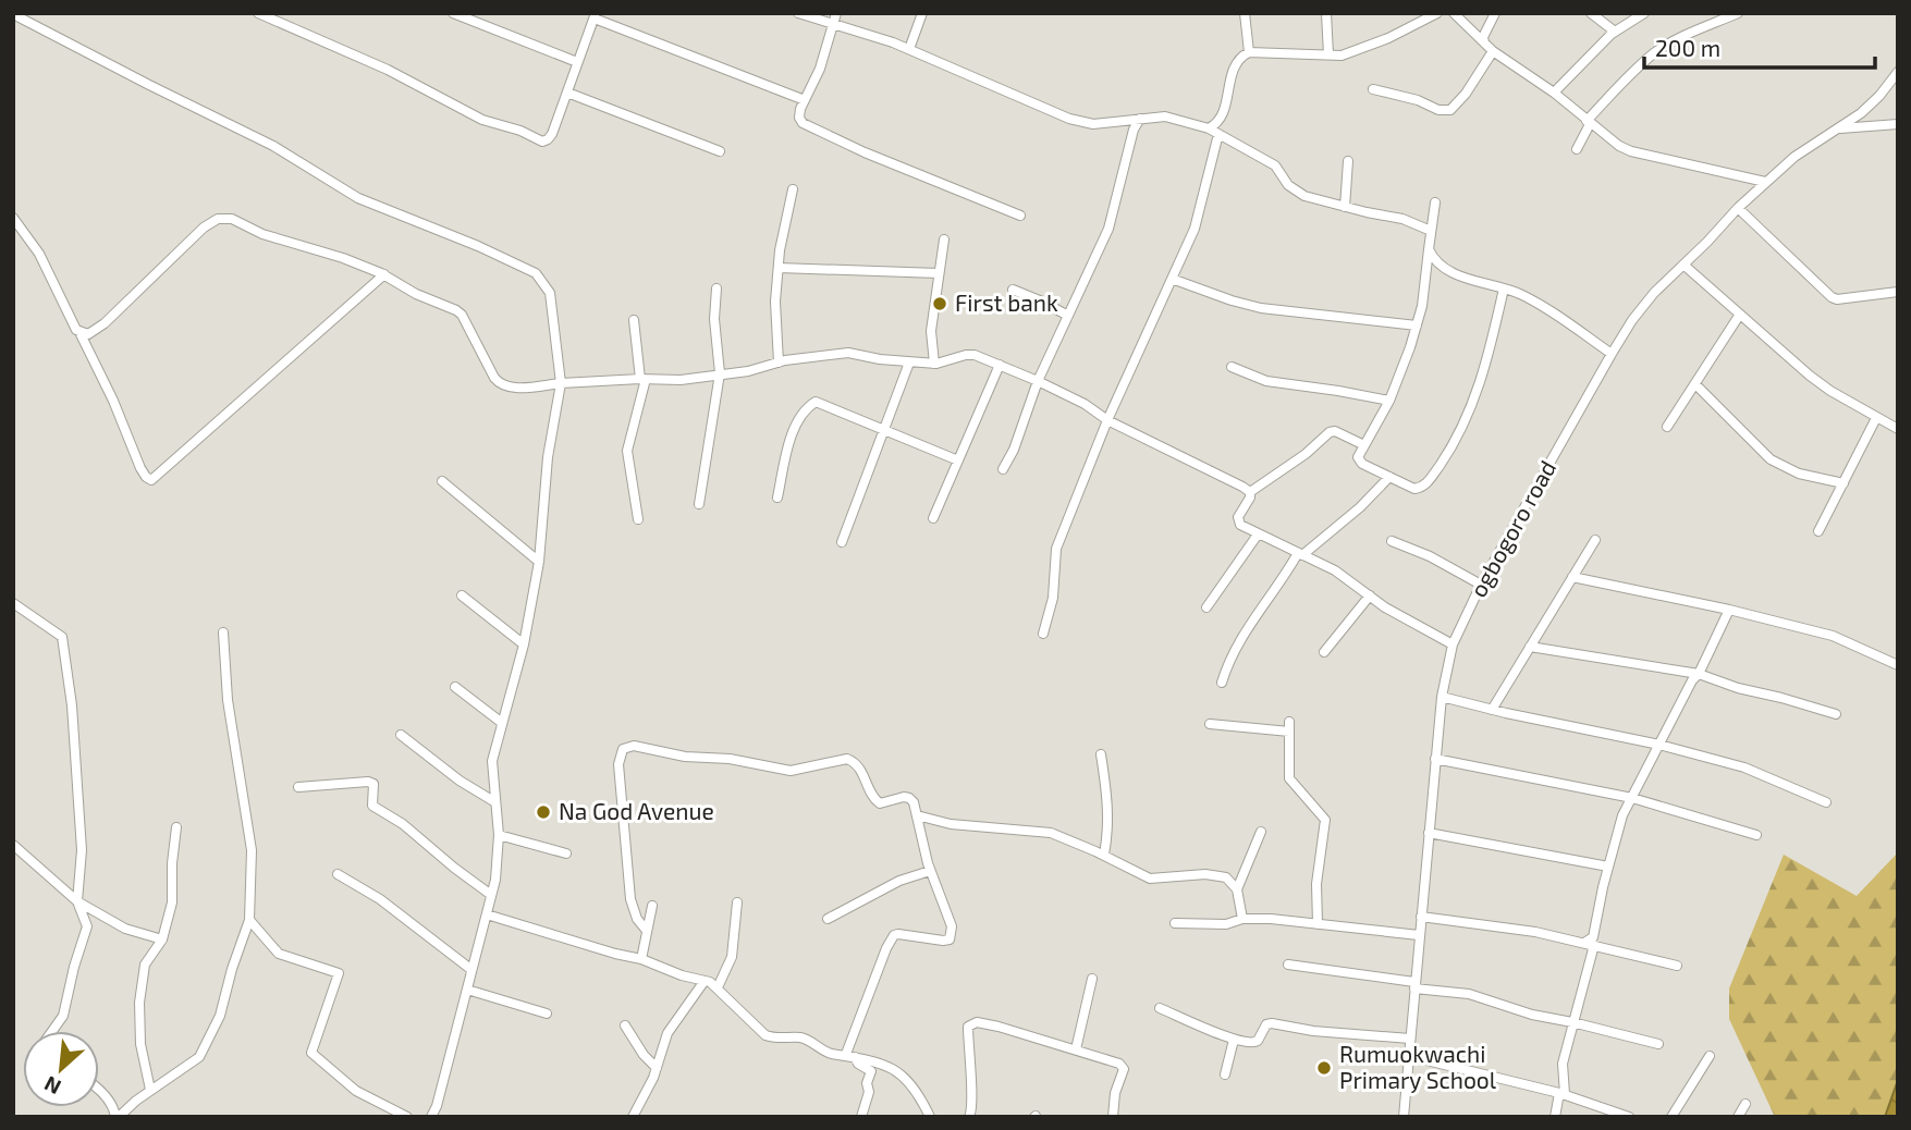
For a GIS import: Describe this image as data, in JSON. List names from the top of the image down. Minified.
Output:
{"streets":{"street":["ogbogoro road"]},"places":["First bank","Na God Avenue","Rumuokwachi Primary School"],"scale_bar":"200 m","north":"bottom left"}
